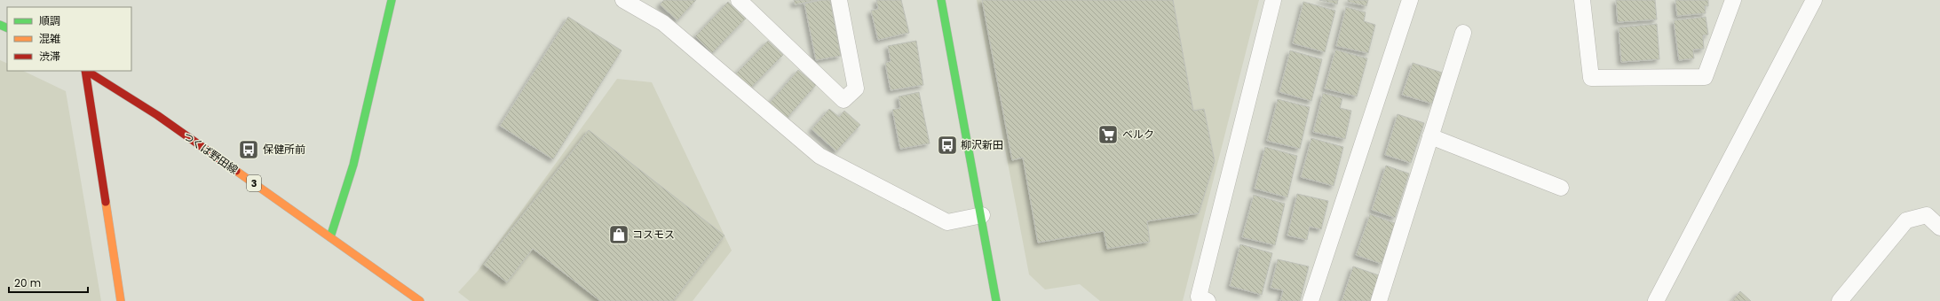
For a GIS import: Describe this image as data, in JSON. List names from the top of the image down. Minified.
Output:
{"streets":{"street":["つくば野田線","3"]},"places":{"supermarket":["ベルク"],"bus stop":["柳沢新田","保健所前"],"shop":["コスモス"]},"legend":["順調","混雑","渋滞"],"scale_bar":"20 m"}
